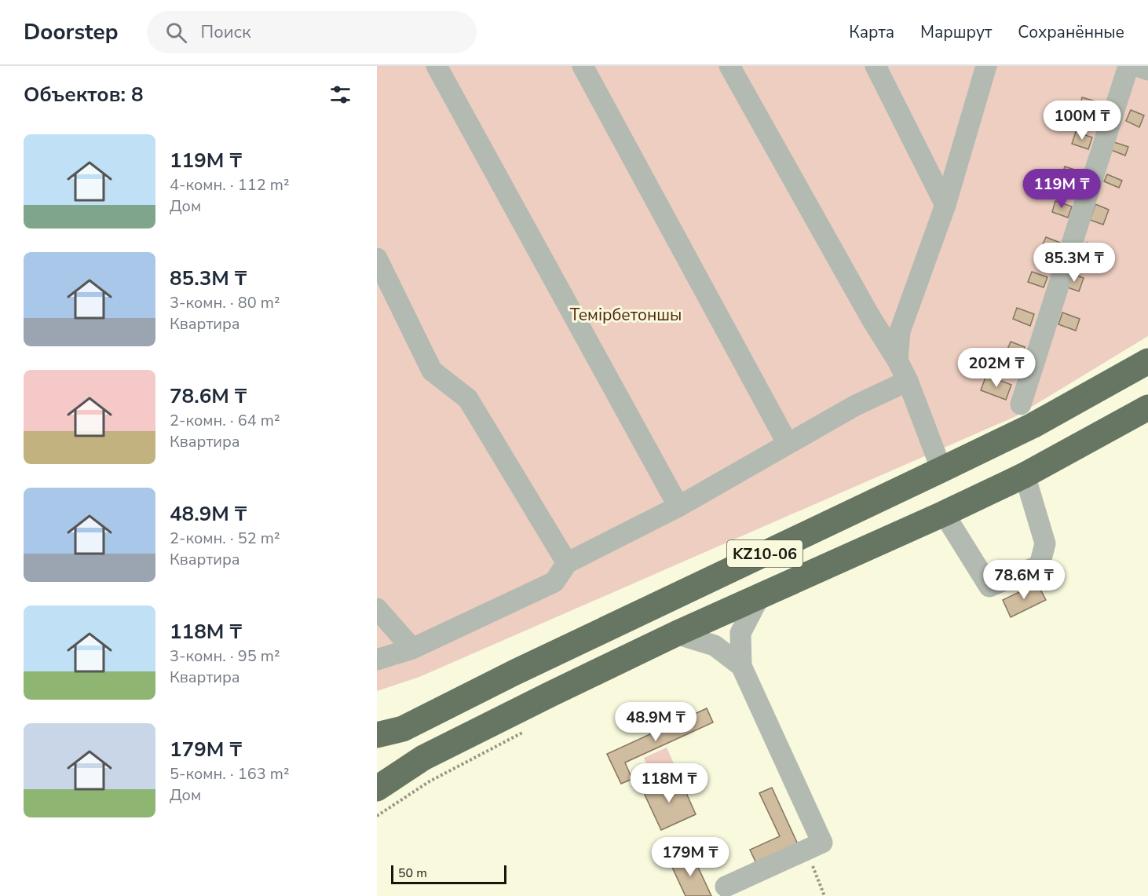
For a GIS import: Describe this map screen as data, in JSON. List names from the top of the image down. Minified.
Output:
{"streets":{"highway":["KZ10-06"]},"parks":["Темірбетоншы"],"scale_bar":"50 m","page":{"header":"Doorstep","search":"Поиск","nav":["Карта","Маршрут","Сохранённые"],"heading":"Объектов: 8","price":["100M ₸","119M ₸","85.3M ₸","202M ₸","78.6M ₸","48.9M ₸","118M ₸","179M ₸"],"list":[{"name":"119M ₸","note":"4-комн. · 112 m² · Дом"},{"name":"85.3M ₸","note":"3-комн. · 80 m² · Квартира"},{"name":"78.6M ₸","note":"2-комн. · 64 m² · Квартира"},{"name":"48.9M ₸","note":"2-комн. · 52 m² · Квартира"},{"name":"118M ₸","note":"3-комн. · 95 m² · Квартира"},{"name":"179M ₸","note":"5-комн. · 163 m² · Дом"}],"scale":"50 m"}}
